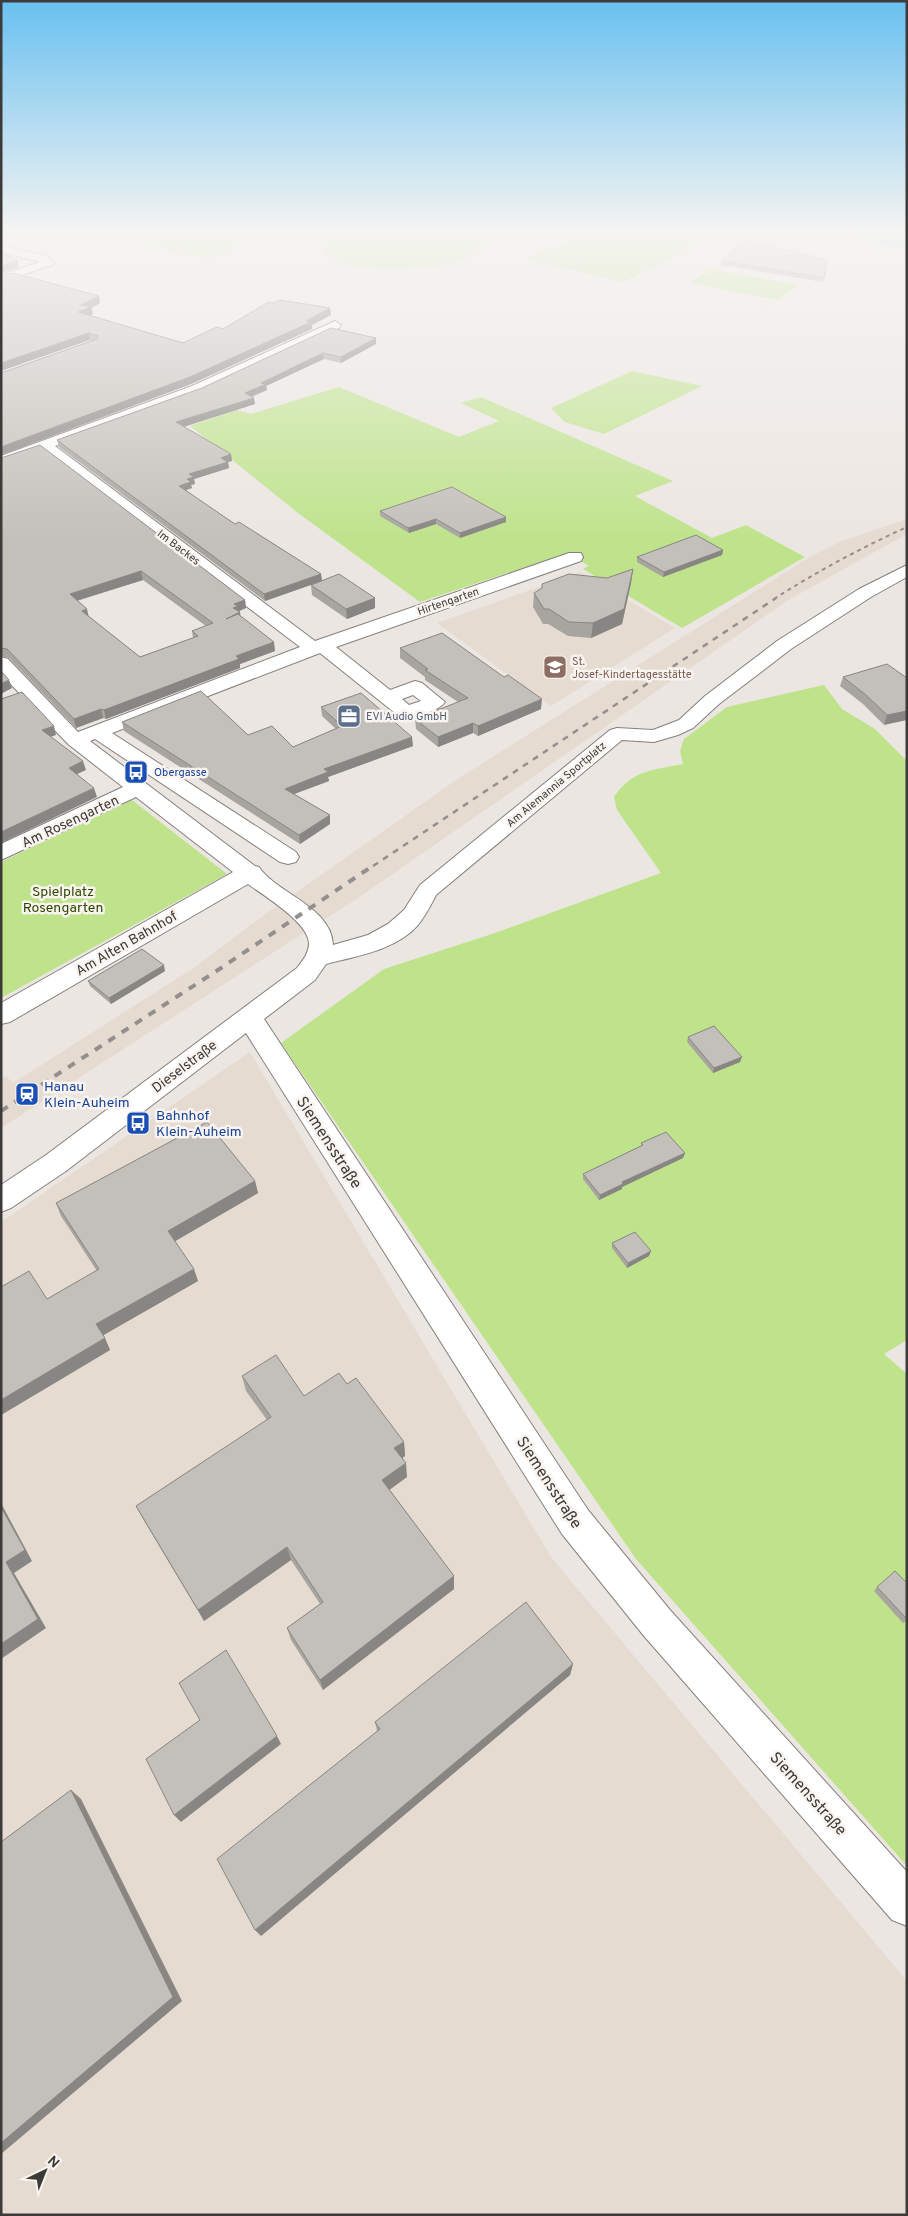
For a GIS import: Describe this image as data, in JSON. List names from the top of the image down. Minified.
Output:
{"streets":{"street":["Im Backes","Hirtengarten","Am Alemannia Sportplatz","Am Rosengarten","Am Alten Bahnhof","Dieselstraße","Siemensstraße"]},"crossings":[["Im Backes","Hirtengarten"],["Am Alemannia Sportplatz","Dieselstraße"],["Dieselstraße","Siemensstraße"]],"parks":["Spielplatz Rosengarten"],"places":{"school or university":["St. Josef-Kindertagesstätte"],"office":["EVI Audio GmbH"],"bus stop":["Obergasse","Bahnhof Klein-Auheim"],"station":["Hanau Klein-Auheim"]},"north":"top right"}
